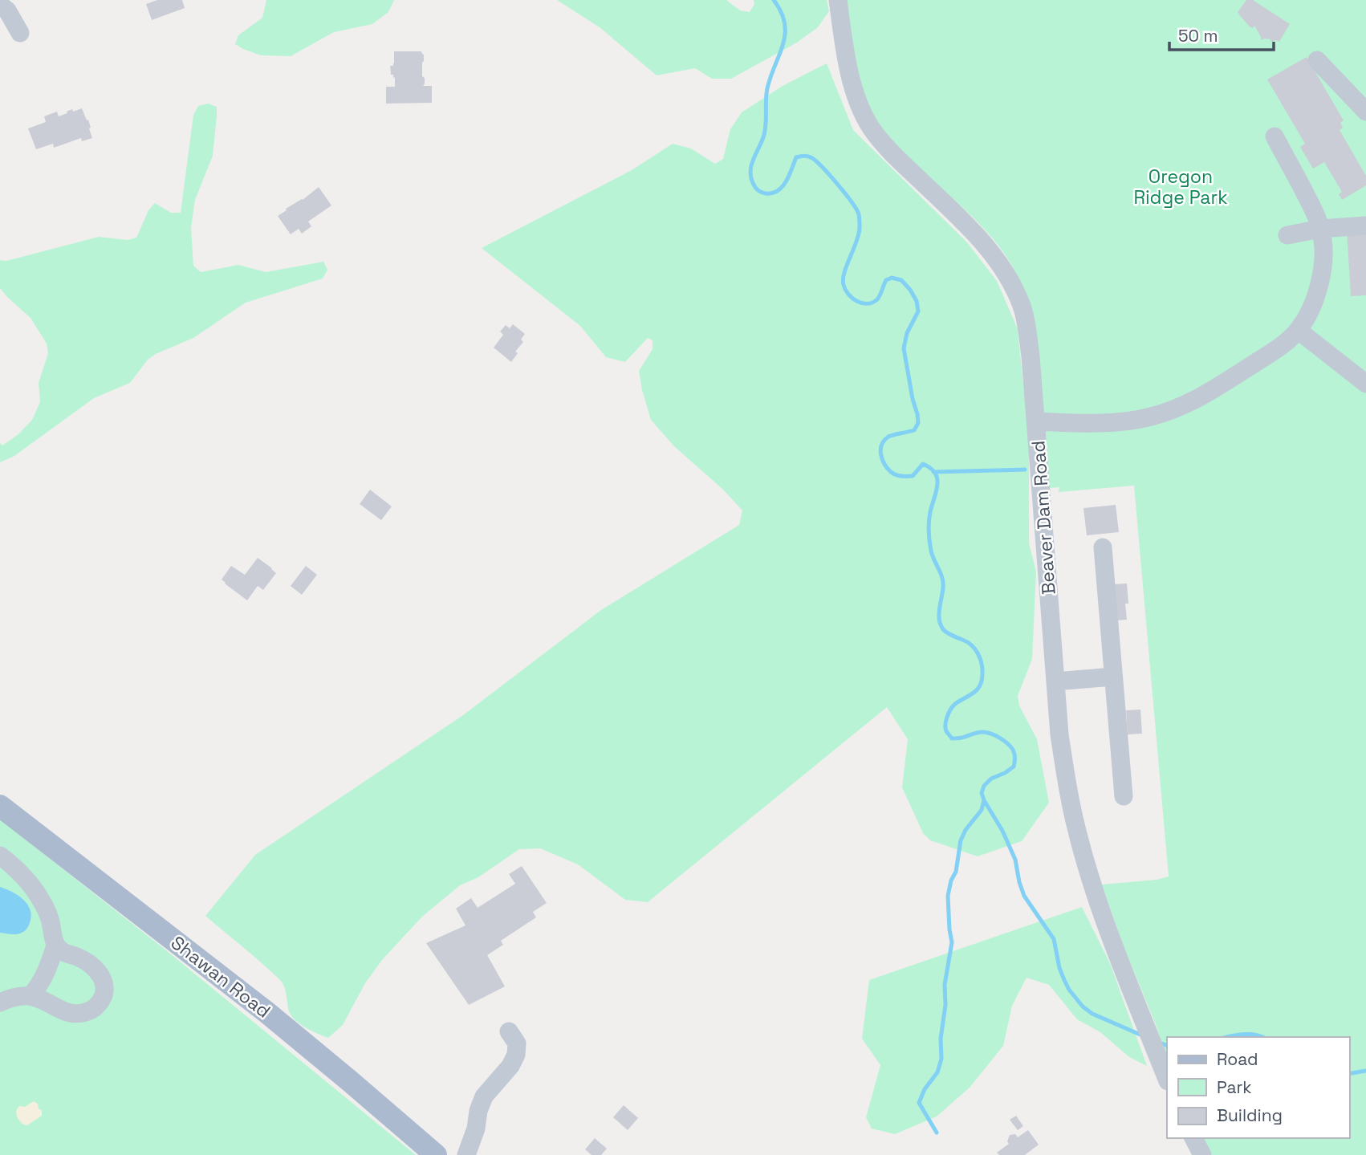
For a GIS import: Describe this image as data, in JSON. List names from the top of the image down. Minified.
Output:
{"streets":{"main road":["Shawan Road"],"street":["Beaver Dam Road"]},"parks":["Oregon Ridge Park"],"legend":["Road","Park","Building"],"scale_bar":"50 m"}
